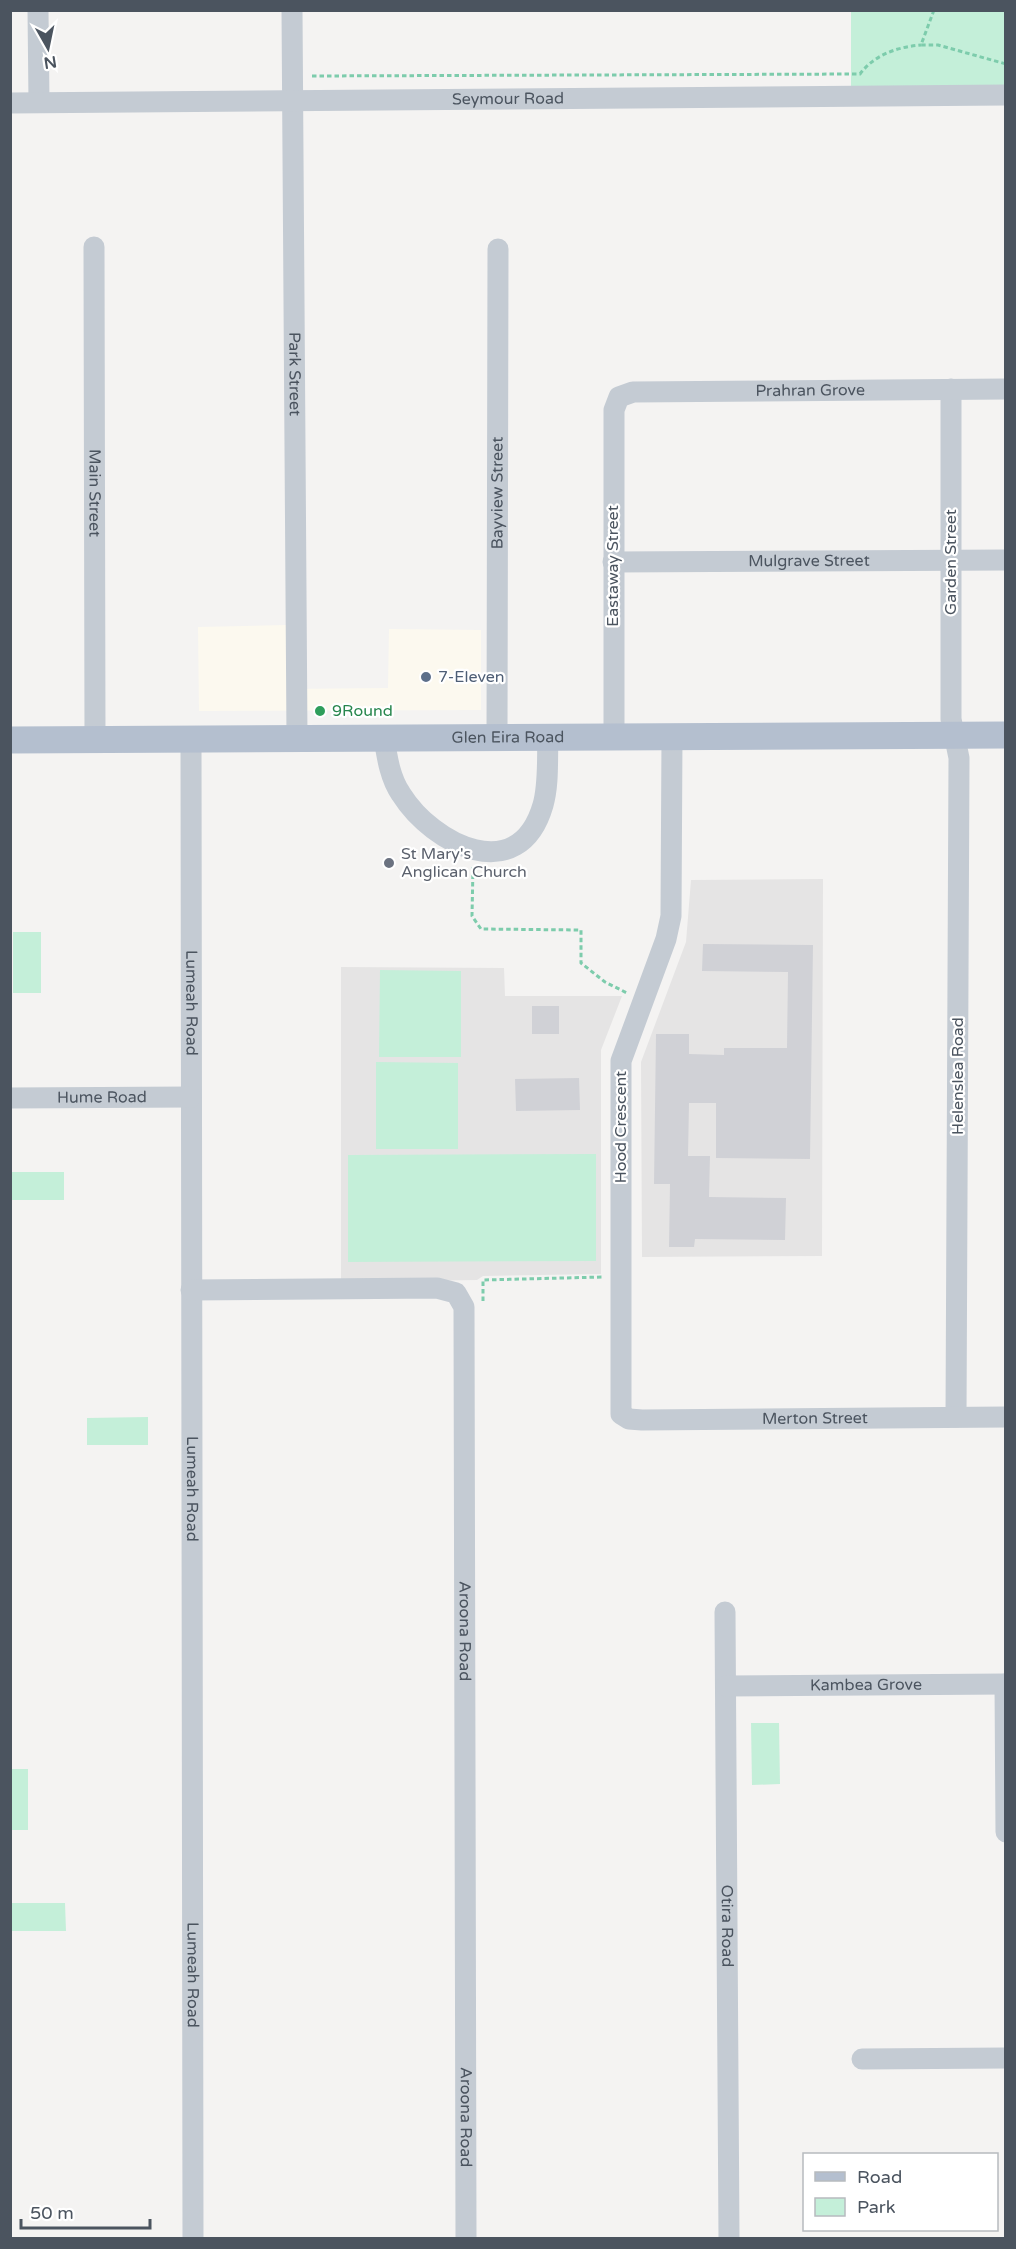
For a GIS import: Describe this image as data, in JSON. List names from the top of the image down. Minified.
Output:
{"streets":{"main road":["Glen Eira Road"],"street":["Seymour Road","Park Street","Prahran Grove","Main Street","Bayview Street","Mulgrave Street","Garden Street","Eastaway Street","Lumeah Road","Helenslea Road","Hume Road","Hood Crescent","Merton Street","Aroona Road","Kambea Grove","Otira Road"]},"crossings":[["Seymour Road","Park Street"],["Park Street","Glen Eira Road"],["Prahran Grove","Garden Street"],["Prahran Grove","Eastaway Street"],["Main Street","Glen Eira Road"],["Bayview Street","Glen Eira Road"],["Mulgrave Street","Garden Street"],["Mulgrave Street","Eastaway Street"],["Garden Street","Glen Eira Road"],["Garden Street","Helenslea Road"],["Eastaway Street","Glen Eira Road"],["Glen Eira Road","Lumeah Road"],["Glen Eira Road","Helenslea Road"],["Glen Eira Road","Hood Crescent"],["Lumeah Road","Hume Road"],["Lumeah Road","Aroona Road"],["Helenslea Road","Merton Street"],["Hood Crescent","Merton Street"],["Kambea Grove","Otira Road"]],"places":["7-Eleven","9Round","St Mary's Anglican Church"],"legend":["Road","Park"],"scale_bar":"50 m","north":"bottom"}
